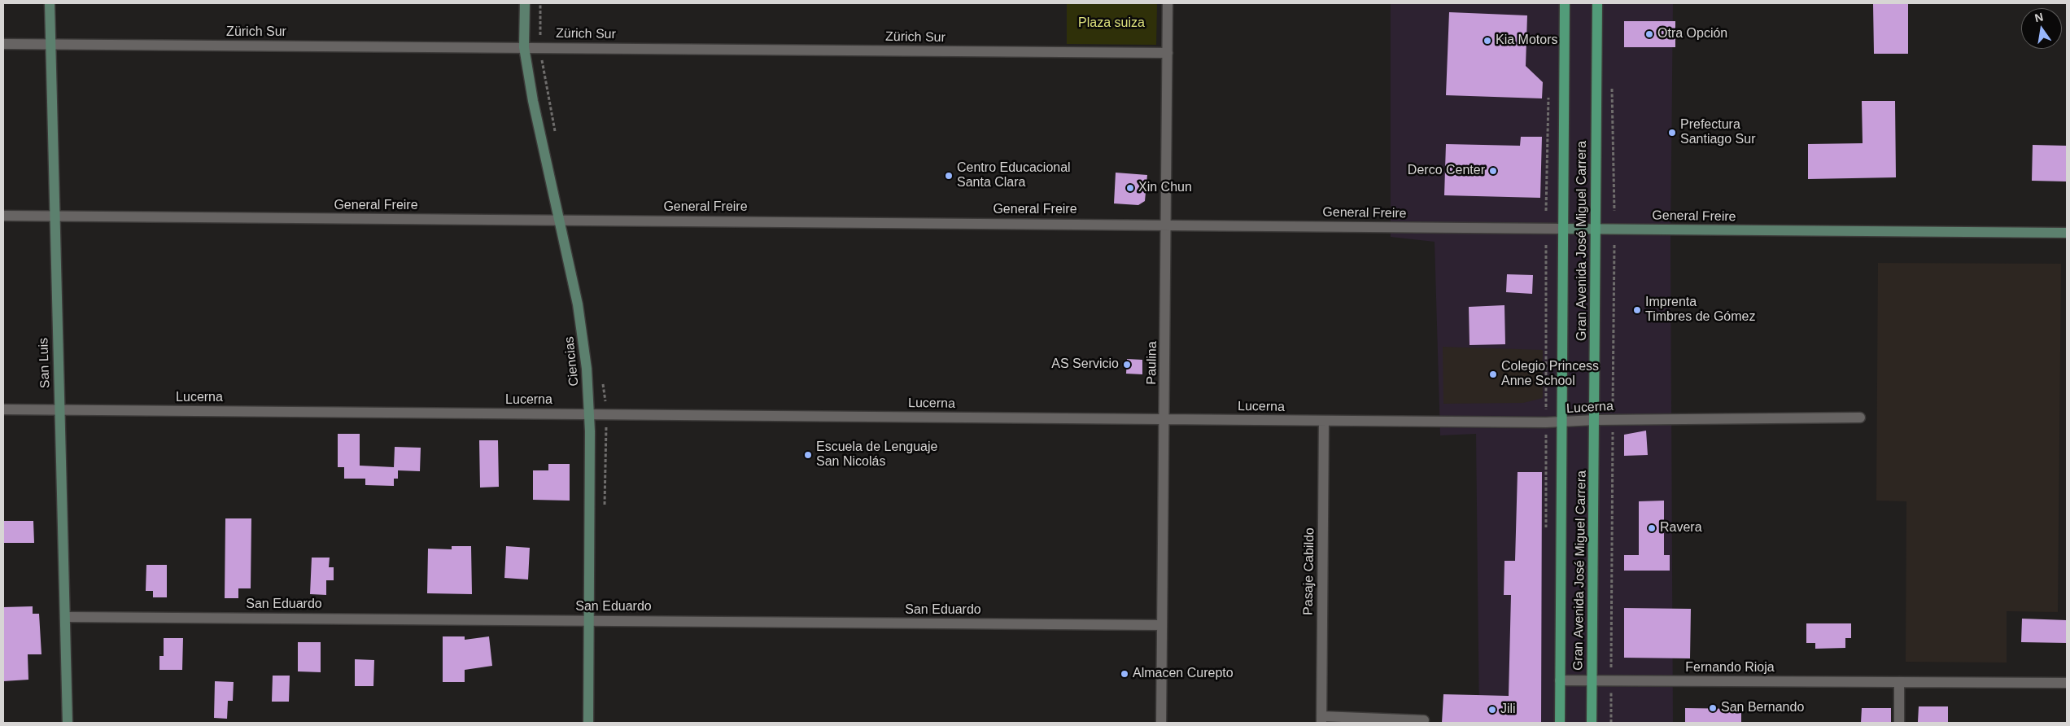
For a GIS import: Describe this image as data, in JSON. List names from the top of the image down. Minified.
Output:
{"streets":{"main road":["Gran Avenida José Miguel Carrera"],"street":["Zürich Sur","General Freire","Ciencias","San Luis","Paulina","Lucerna","Pasaje Cabildo","San Eduardo","Fernando Rioja"]},"crossings":[["Zürich Sur","Ciencias"],["Zürich Sur","San Luis"],["Zürich Sur","Paulina"],["General Freire","Gran Avenida José Miguel Carrera"],["General Freire","Ciencias"],["General Freire","San Luis"],["General Freire","Paulina"],["Gran Avenida José Miguel Carrera","Lucerna"],["Gran Avenida José Miguel Carrera","Fernando Rioja"],["Ciencias","Lucerna"],["Ciencias","San Eduardo"],["San Luis","Lucerna"],["San Luis","San Eduardo"],["Paulina","Lucerna"],["Paulina","San Eduardo"],["Lucerna","Pasaje Cabildo"]],"parks":["Plaza suiza"],"places":["Otra Opción","Kia Motors","Prefectura Santiago Sur","Derco Center","Centro Educacional Santa Clara","Xin Chun","Imprenta Timbres de Gómez","AS Servicio","Colegio Princess Anne School","Escuela de Lenguaje San Nicolás","Ravera","Almacen Curepto","San Bernando","Jili"],"north":"top"}
